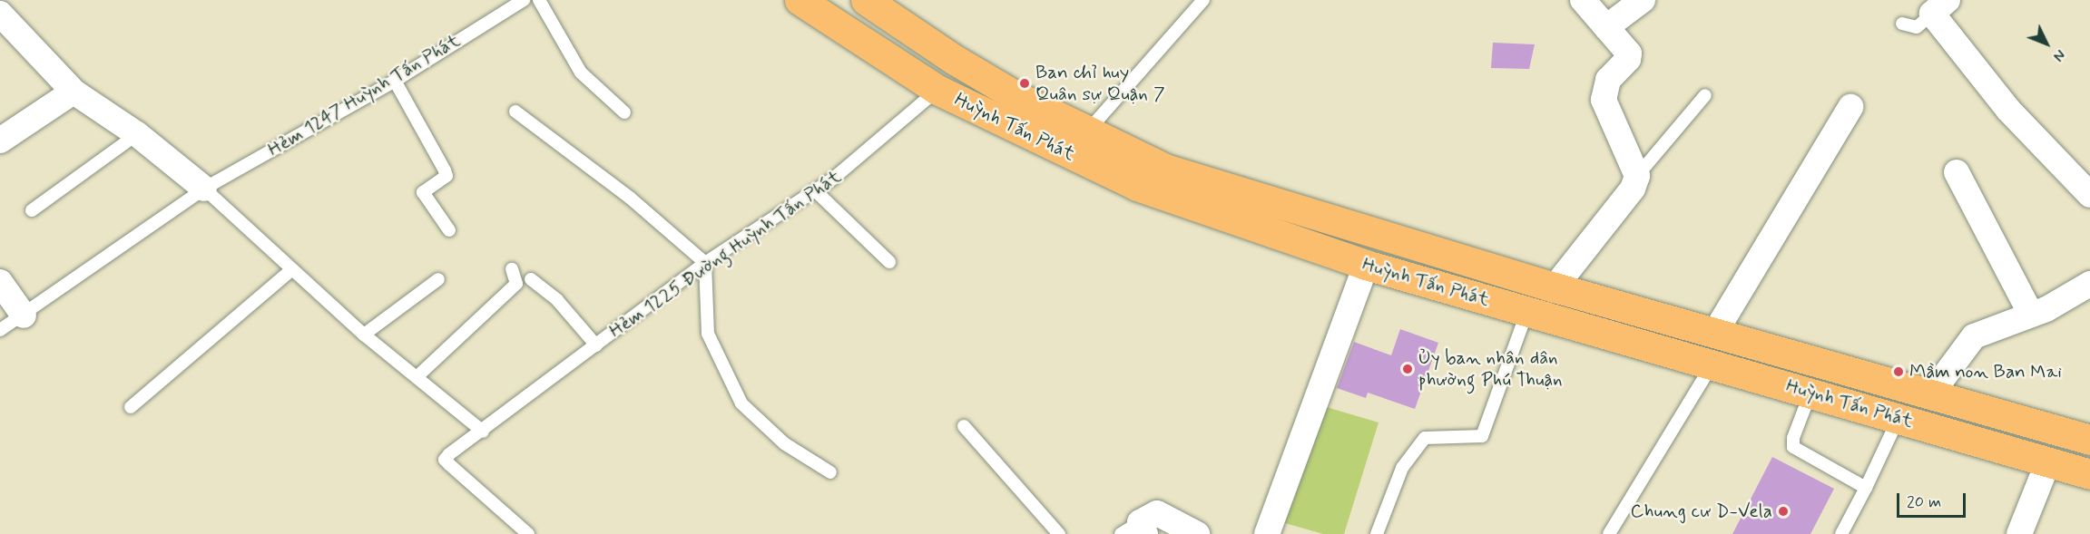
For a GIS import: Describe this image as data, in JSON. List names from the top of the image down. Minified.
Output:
{"streets":{"main road":["Huỳnh Tấn Phát"],"lane":["Hẻm 1247 Huỳnh Tấn Phát","Hẻm 1225 Đường Huỳnh Tấn Phát"]},"crossings":[["Huỳnh Tấn Phát","Hẻm 1225 Đường Huỳnh Tấn Phát"]],"places":["Ban chỉ huy Quân sự Quận 7","Ủy ban nhân dân phường Phú Thuận","Mầm non Ban Mai","Chung cư D-Vela"],"scale_bar":"20 m","north":"bottom right"}
